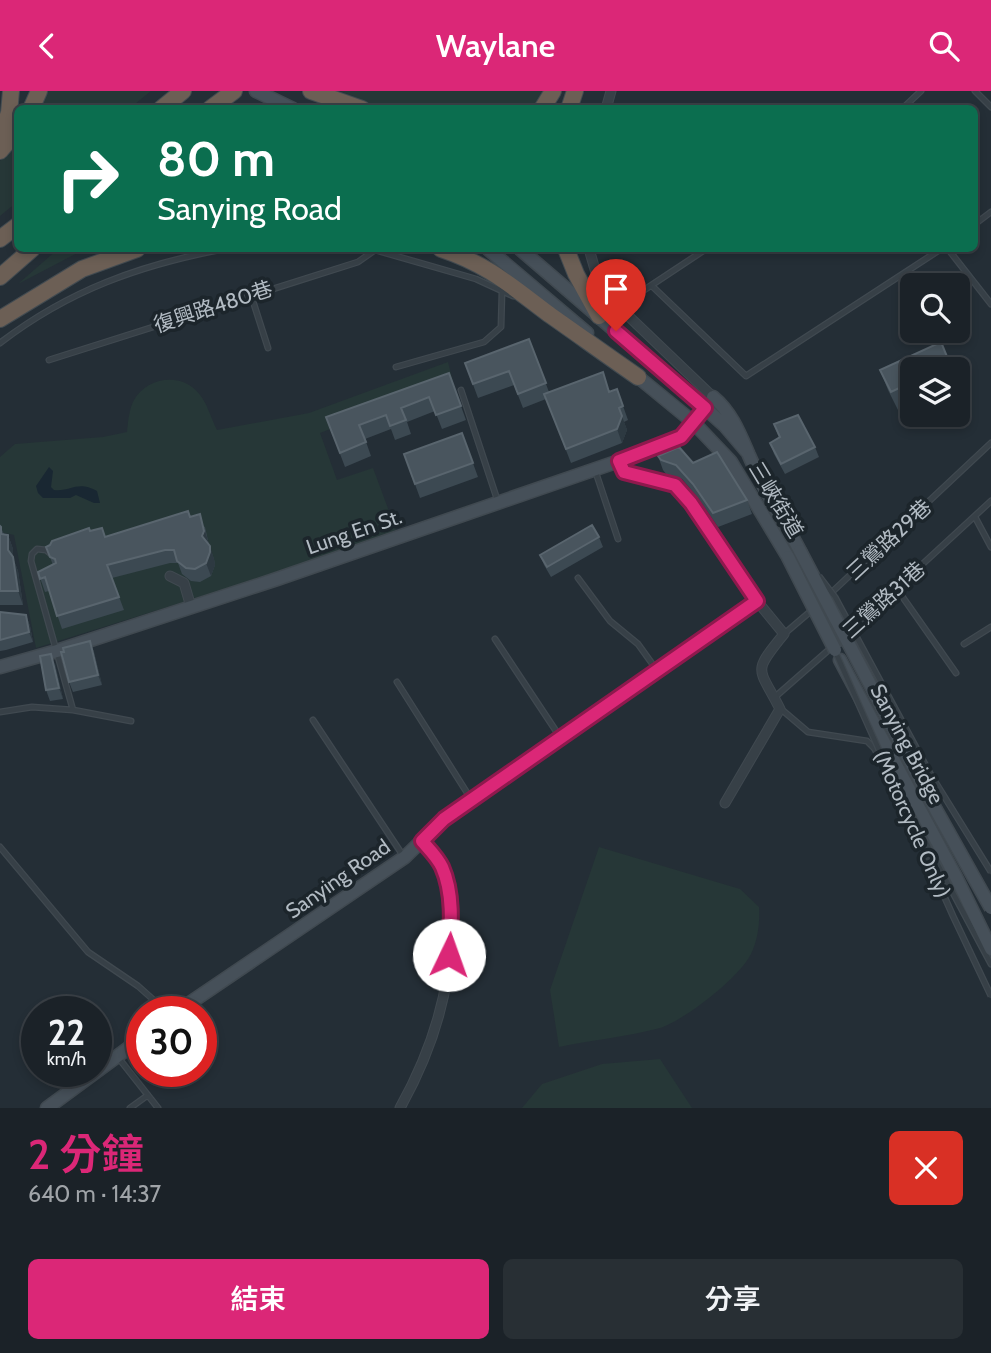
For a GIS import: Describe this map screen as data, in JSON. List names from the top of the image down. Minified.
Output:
{"streets":{"main road":["三峽街道","Lung En St.","Sanying Bridge","Sanying Road"],"lane":["復興路480巷","三鶯路29巷","三鶯路31巷","(Motorcycle Only)"]},"crossings":[["三峽街道","Lung En St."],["三峽街道","Sanying Bridge"],["三峽街道","(Motorcycle Only)"],["Sanying Bridge","(Motorcycle Only)"]],"page":{"header":"Waylane","turn":["80 m","Sanying Road"],"speed":"22 km/h","limit":"30","heading":["2 分鐘","640 m · 14:37"],"buttons":["結束","分享"]}}
